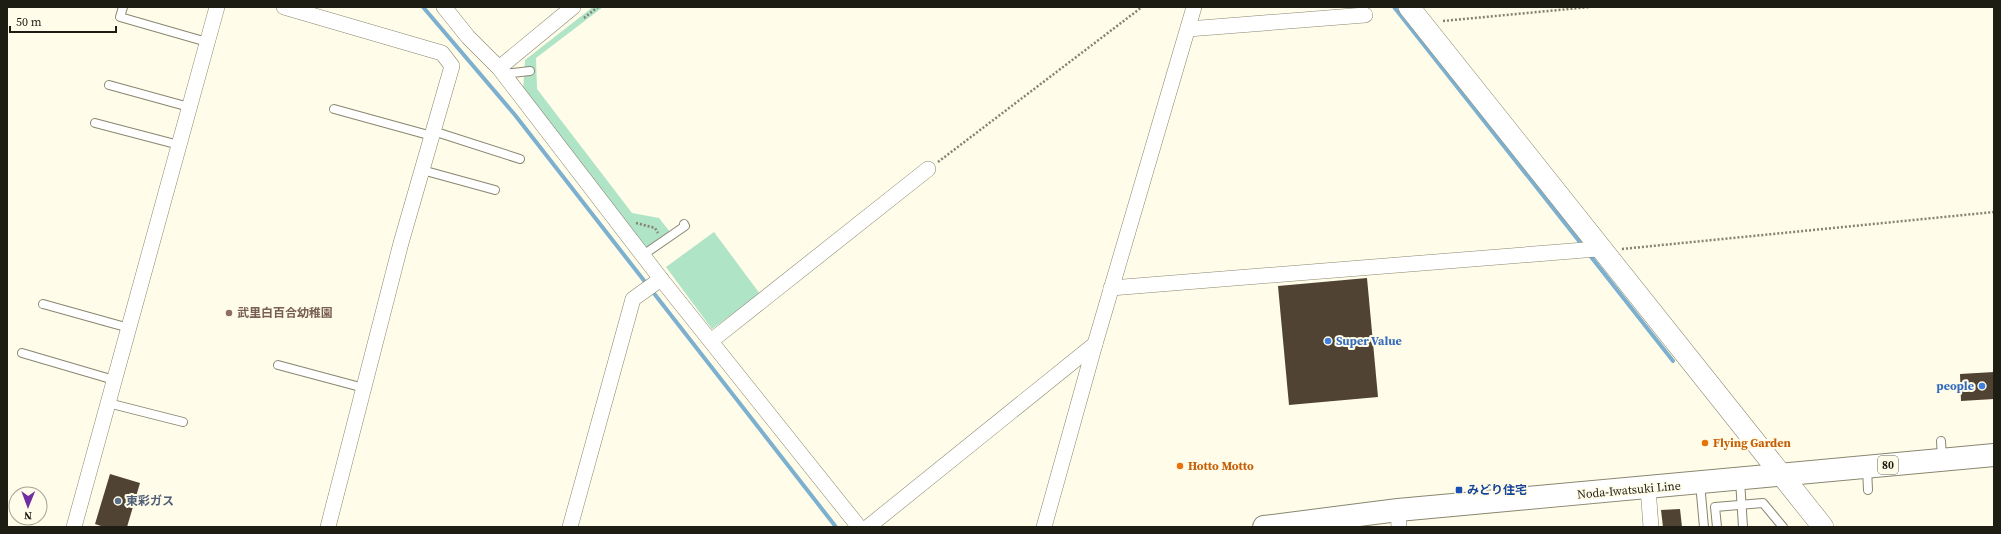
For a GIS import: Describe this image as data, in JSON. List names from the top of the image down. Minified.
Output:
{"streets":{"main road":["80","Noda-Iwatsuki Line"]},"places":{"other":["武里白百合幼稚園","Super Value","people","Flying Garden","Hotto Motto","東彩ガス"],"transit":["みどり住宅"]},"scale_bar":"50 m","north":"bottom"}
